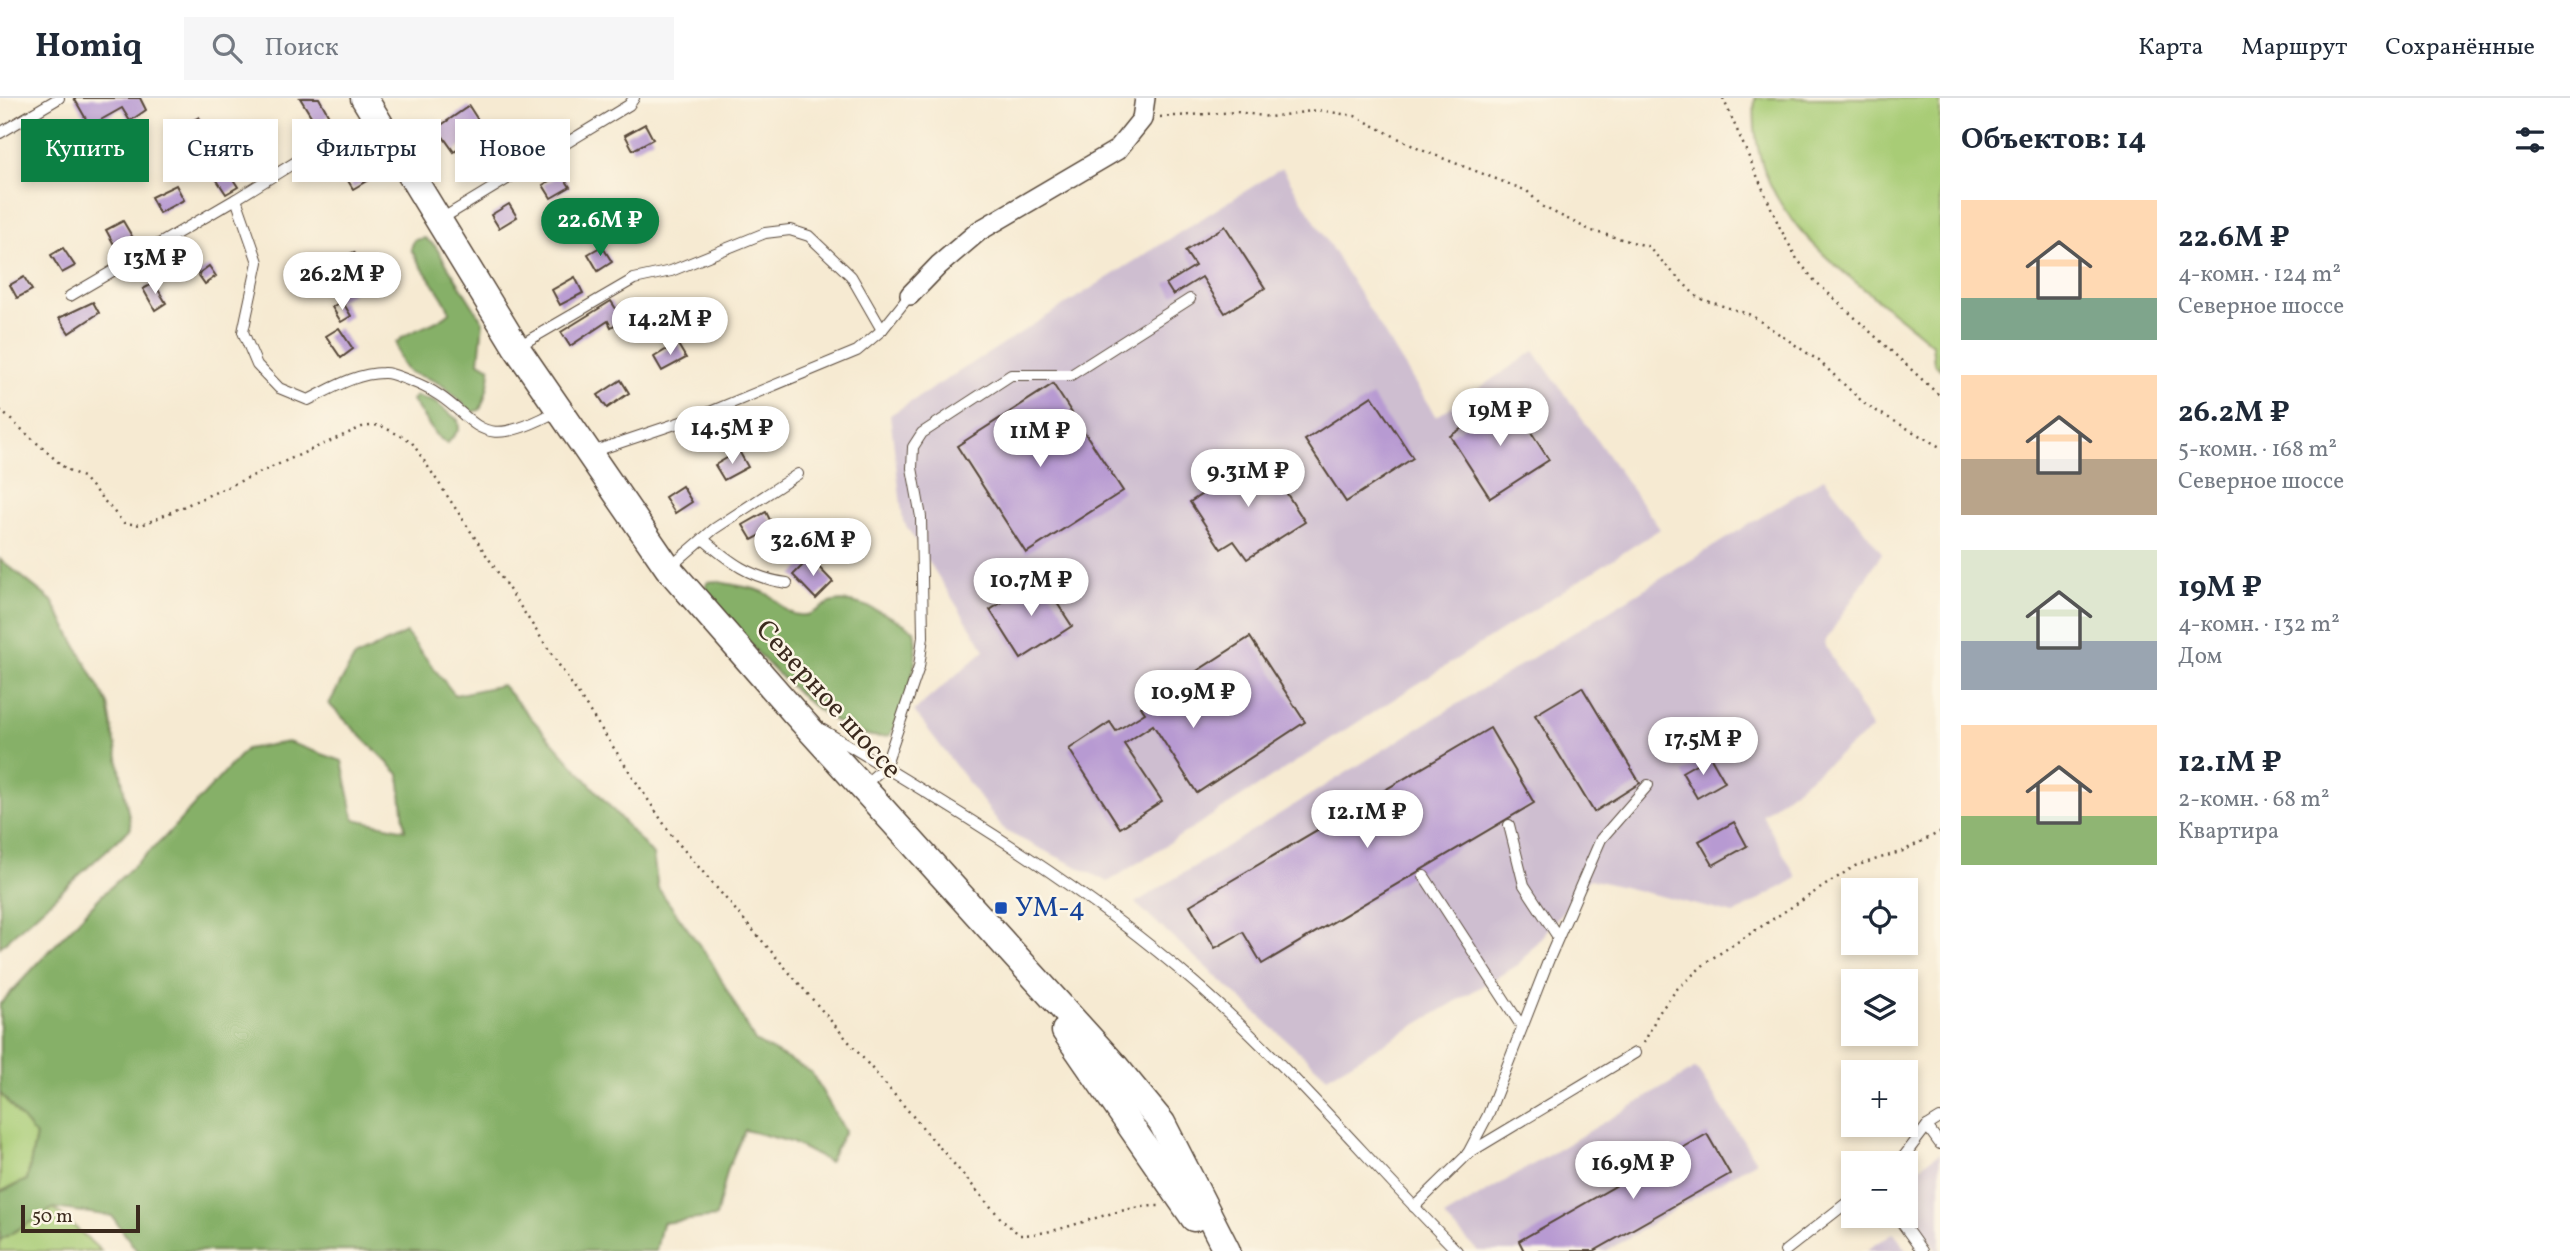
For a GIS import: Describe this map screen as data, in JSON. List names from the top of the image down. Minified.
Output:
{"streets":{"main road":["Северное шоссе"]},"places":{"transit":["УМ-4"]},"scale_bar":"50 m","page":{"header":"Homiq","search":"Поиск","nav":["Карта","Маршрут","Сохранённые"],"heading":"Объектов: 14","chip":["Купить","Снять","Фильтры","Новое"],"list":[{"name":"22.6M ₽","note":"4-комн. · 124 m² · Северное шоссе"},{"name":"26.2M ₽","note":"5-комн. · 168 m² · Северное шоссе"},{"name":"19M ₽","note":"4-комн. · 132 m² · Дом"},{"name":"12.1M ₽","note":"2-комн. · 68 m² · Квартира"}],"price":["22.6M ₽","13M ₽","26.2M ₽","14.2M ₽","19M ₽","14.5M ₽","11M ₽","9.31M ₽","32.6M ₽","10.7M ₽","10.9M ₽","17.5M ₽","12.1M ₽","16.9M ₽"],"map_buttons":["+","−"],"scale":"50 m"}}
